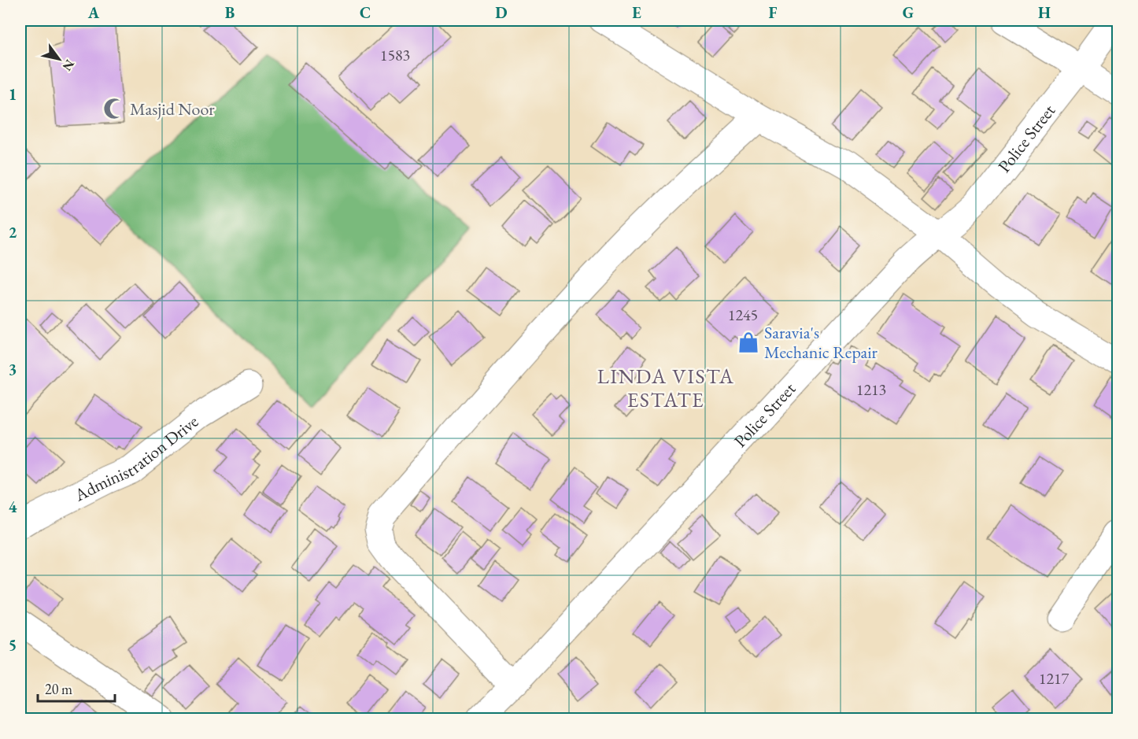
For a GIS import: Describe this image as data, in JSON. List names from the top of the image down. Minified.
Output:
{"streets":{"street":["Police Street","Administration Drive"]},"districts":["LINDA VISTA ESTATE"],"places":{"mosque":["Masjid Noor"],"shop":["Saravia's Mechanic Repair"]},"house_numbers":["1583","1245","1213","1217"],"scale_bar":"20 m","north":"bottom right","grid":{"columns":["A","B","C","D","E","F","G","H"],"rows":["1","2","3","4","5"]}}
